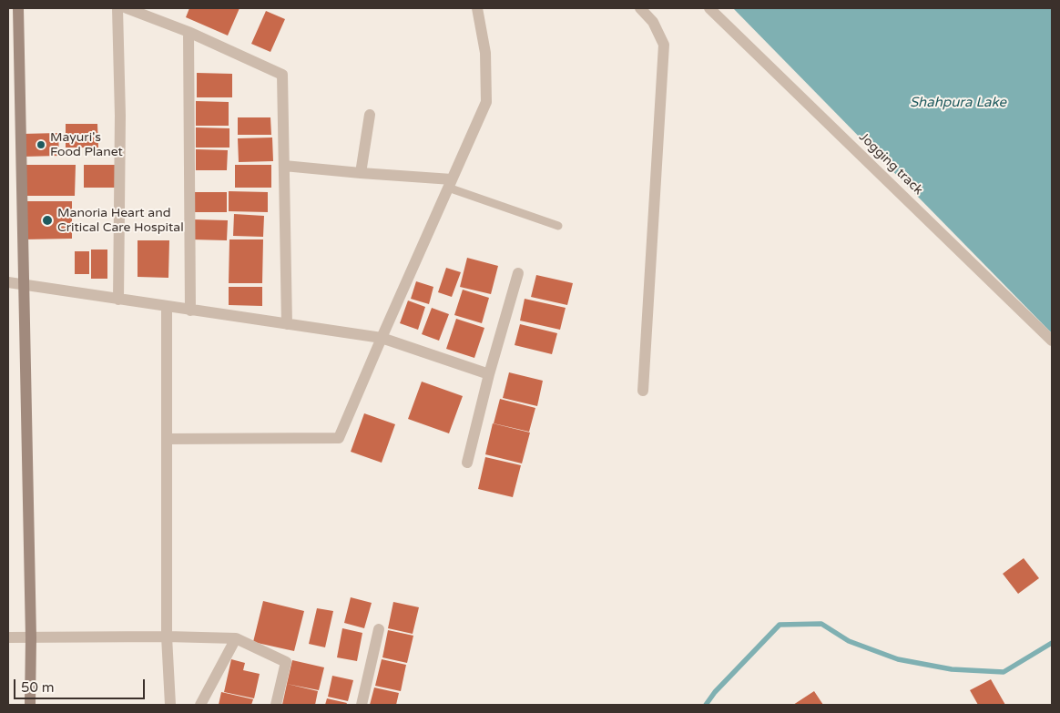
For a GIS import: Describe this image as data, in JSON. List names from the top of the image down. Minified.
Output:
{"streets":{"street":["Jogging track"]},"water":["Shahpura Lake"],"places":["Mayuri's Food Planet","Manoria Heart and Critical Care Hospital"],"scale_bar":"50 m"}
